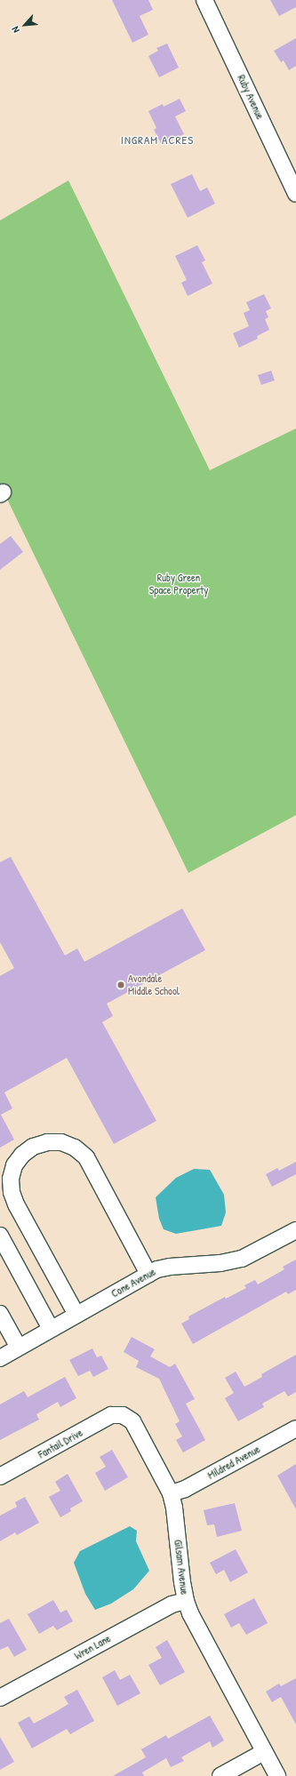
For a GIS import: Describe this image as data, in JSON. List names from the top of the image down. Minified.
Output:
{"streets":{"street":["Ruby Avenue","Cone Avenue","Fantail Drive","Mildred Avenue","Gilsam Avenue","Wren Lane"]},"crossings":[["Fantail Drive","Gilsam Avenue"],["Mildred Avenue","Gilsam Avenue"],["Gilsam Avenue","Wren Lane"]],"districts":["INGRAM ACRES"],"parks":["Ruby Green Space Property"],"places":["Avondale Middle School"],"north":"bottom left"}
